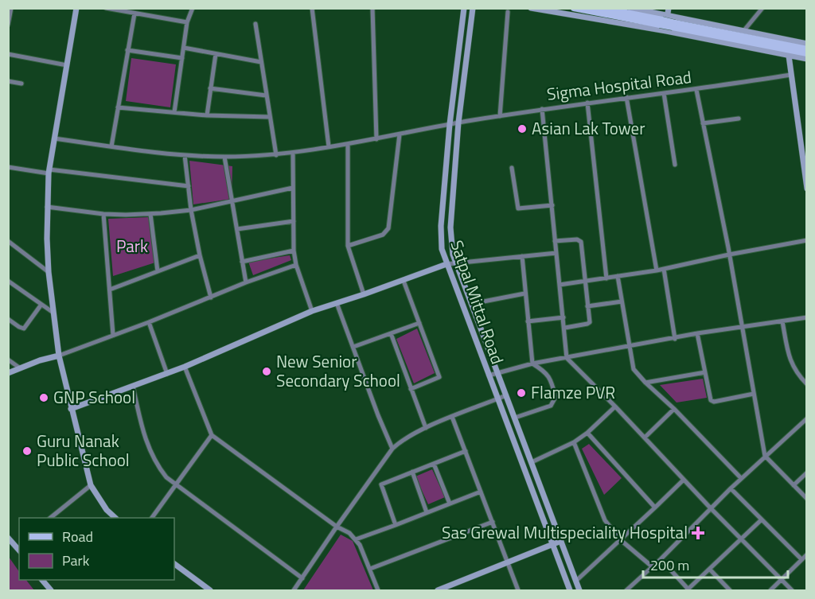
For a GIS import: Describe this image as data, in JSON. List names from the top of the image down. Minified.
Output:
{"streets":{"street":["Sigma Hospital Road","Satpal Mittal Road"]},"crossings":[["Sigma Hospital Road","Satpal Mittal Road"]],"parks":["Park"],"places":{"other":["Asian Lak Tower","New Senior Secondary School","Flamze PVR","GNP School","Guru Nanak Public School"],"health":["Sas Grewal Multispeciality Hospital"]},"legend":["Road","Park"],"scale_bar":"200 m"}
